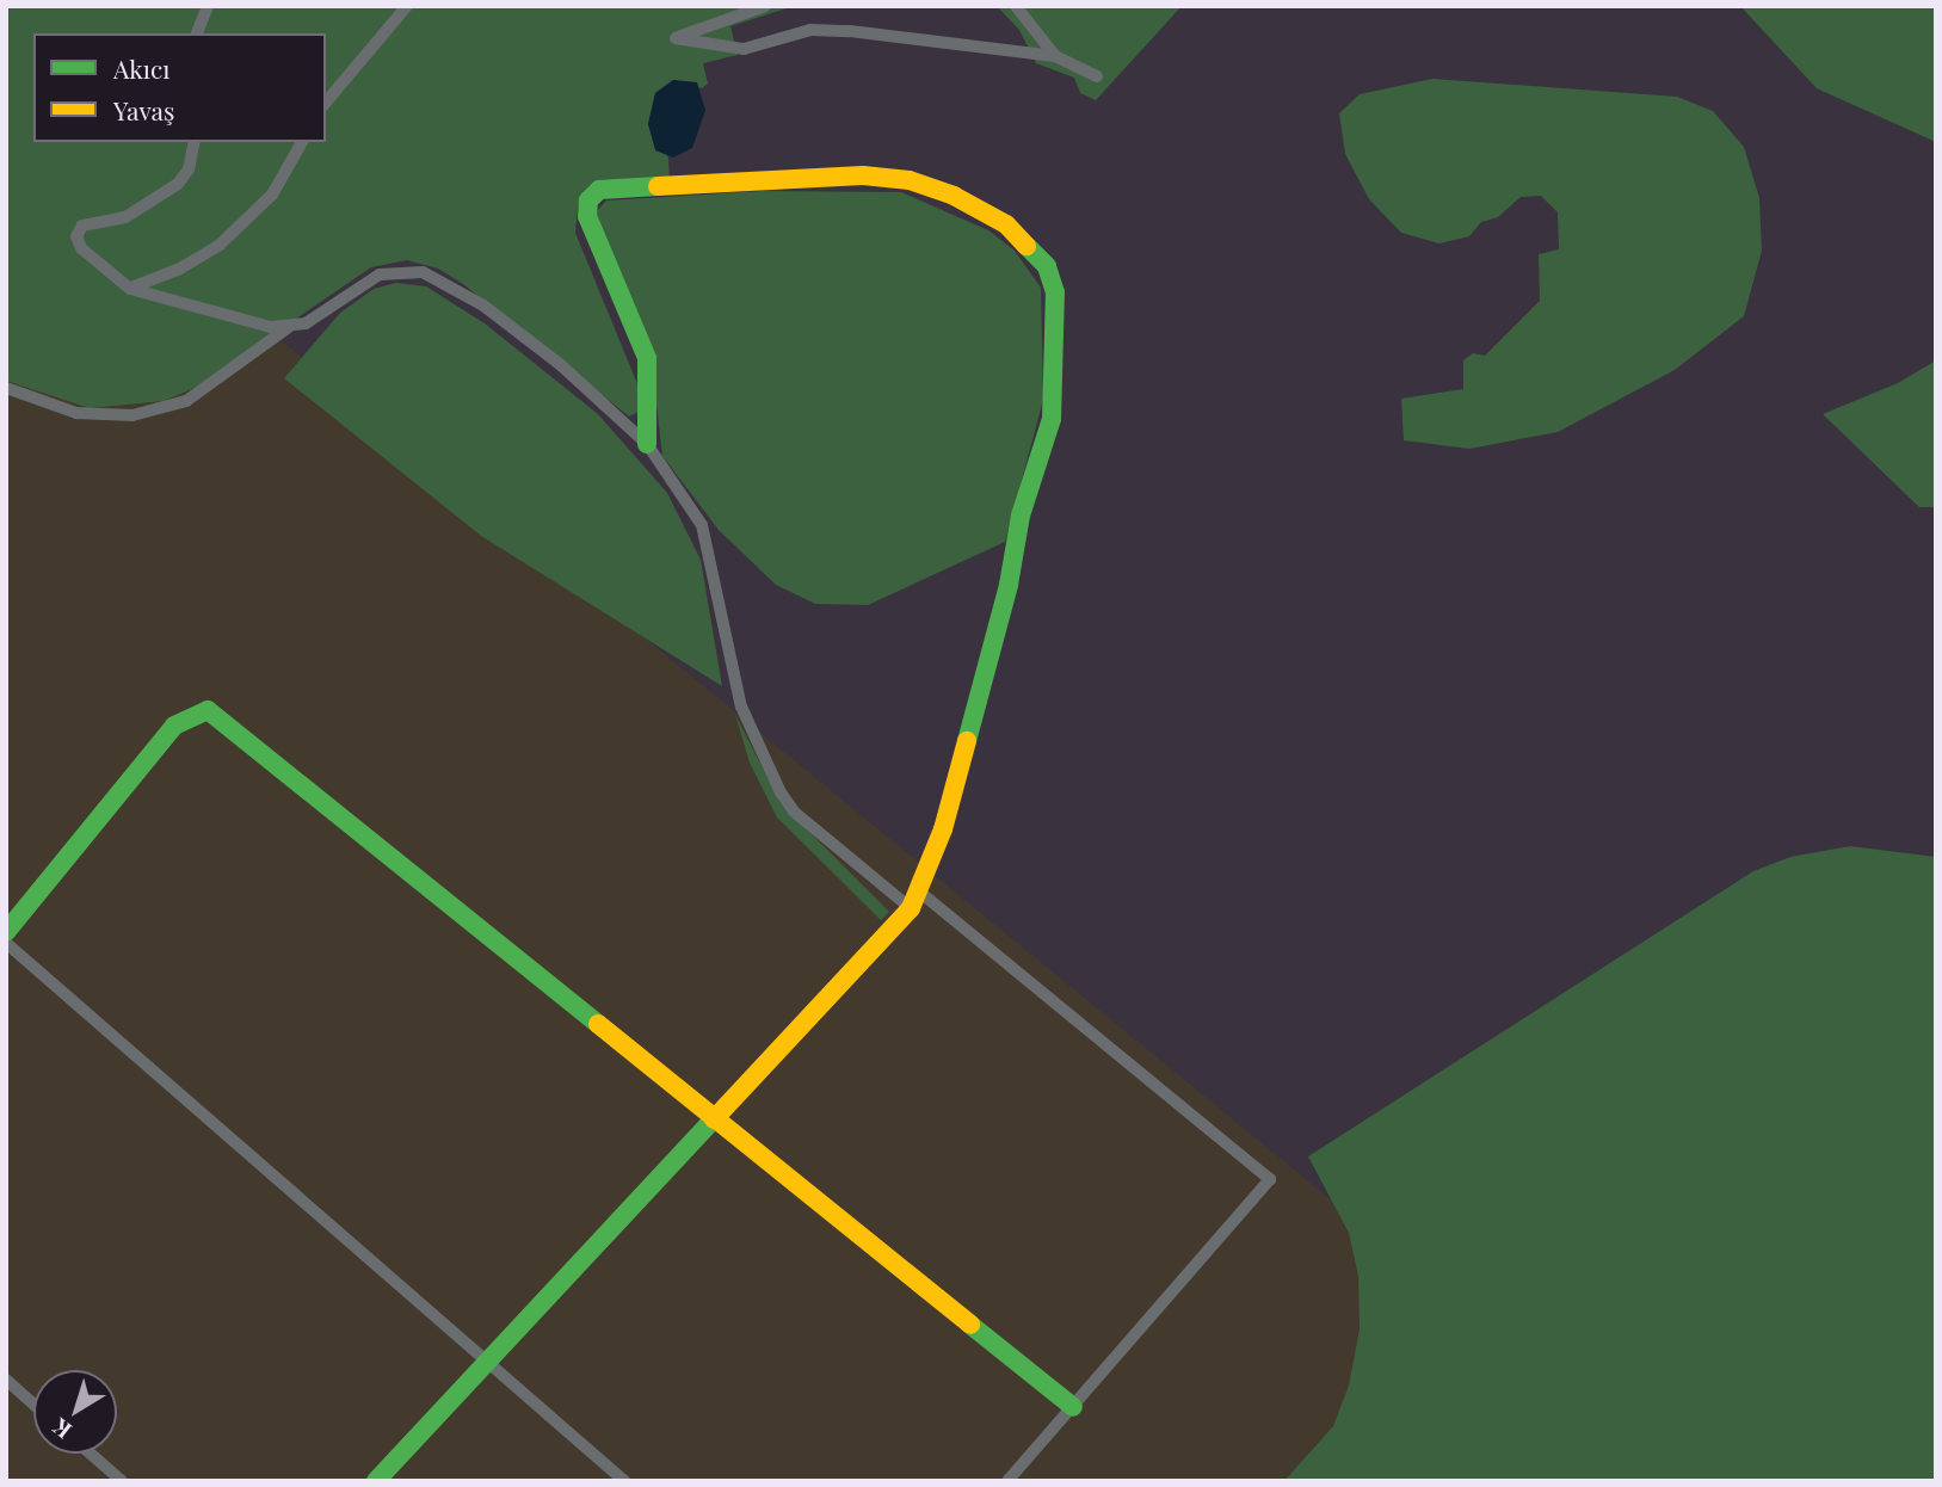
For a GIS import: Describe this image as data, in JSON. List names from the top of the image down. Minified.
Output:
{"legend":["Akıcı","Yavaş"],"north":"bottom left"}
